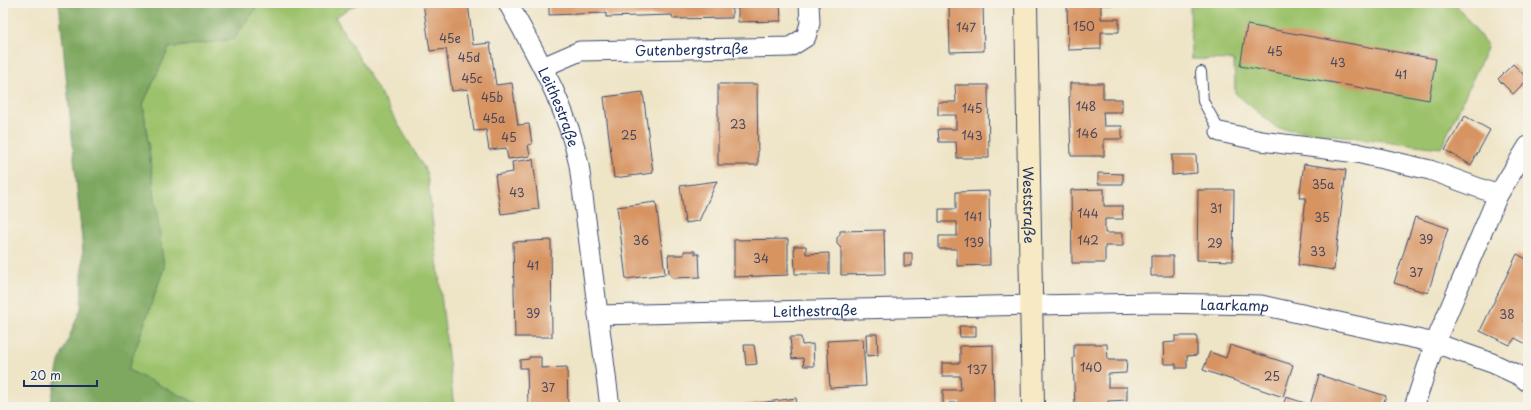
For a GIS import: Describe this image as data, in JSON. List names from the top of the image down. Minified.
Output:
{"streets":{"street":["Gutenbergstraße","Leithestraße","Weststraße","Laarkamp"]},"crossings":[["Gutenbergstraße","Leithestraße"],["Leithestraße","Weststraße"],["Leithestraße","Laarkamp"],["Weststraße","Laarkamp"]],"house_numbers":["150","147","45e","45","45d","43","41","45c","45b","148","145","45a","23","146","25","143","45","35a","43","31","144","141","35","39","36","142","139","29","33","34","41","37","39","38","140","137","25","37"],"scale_bar":"20 m"}
